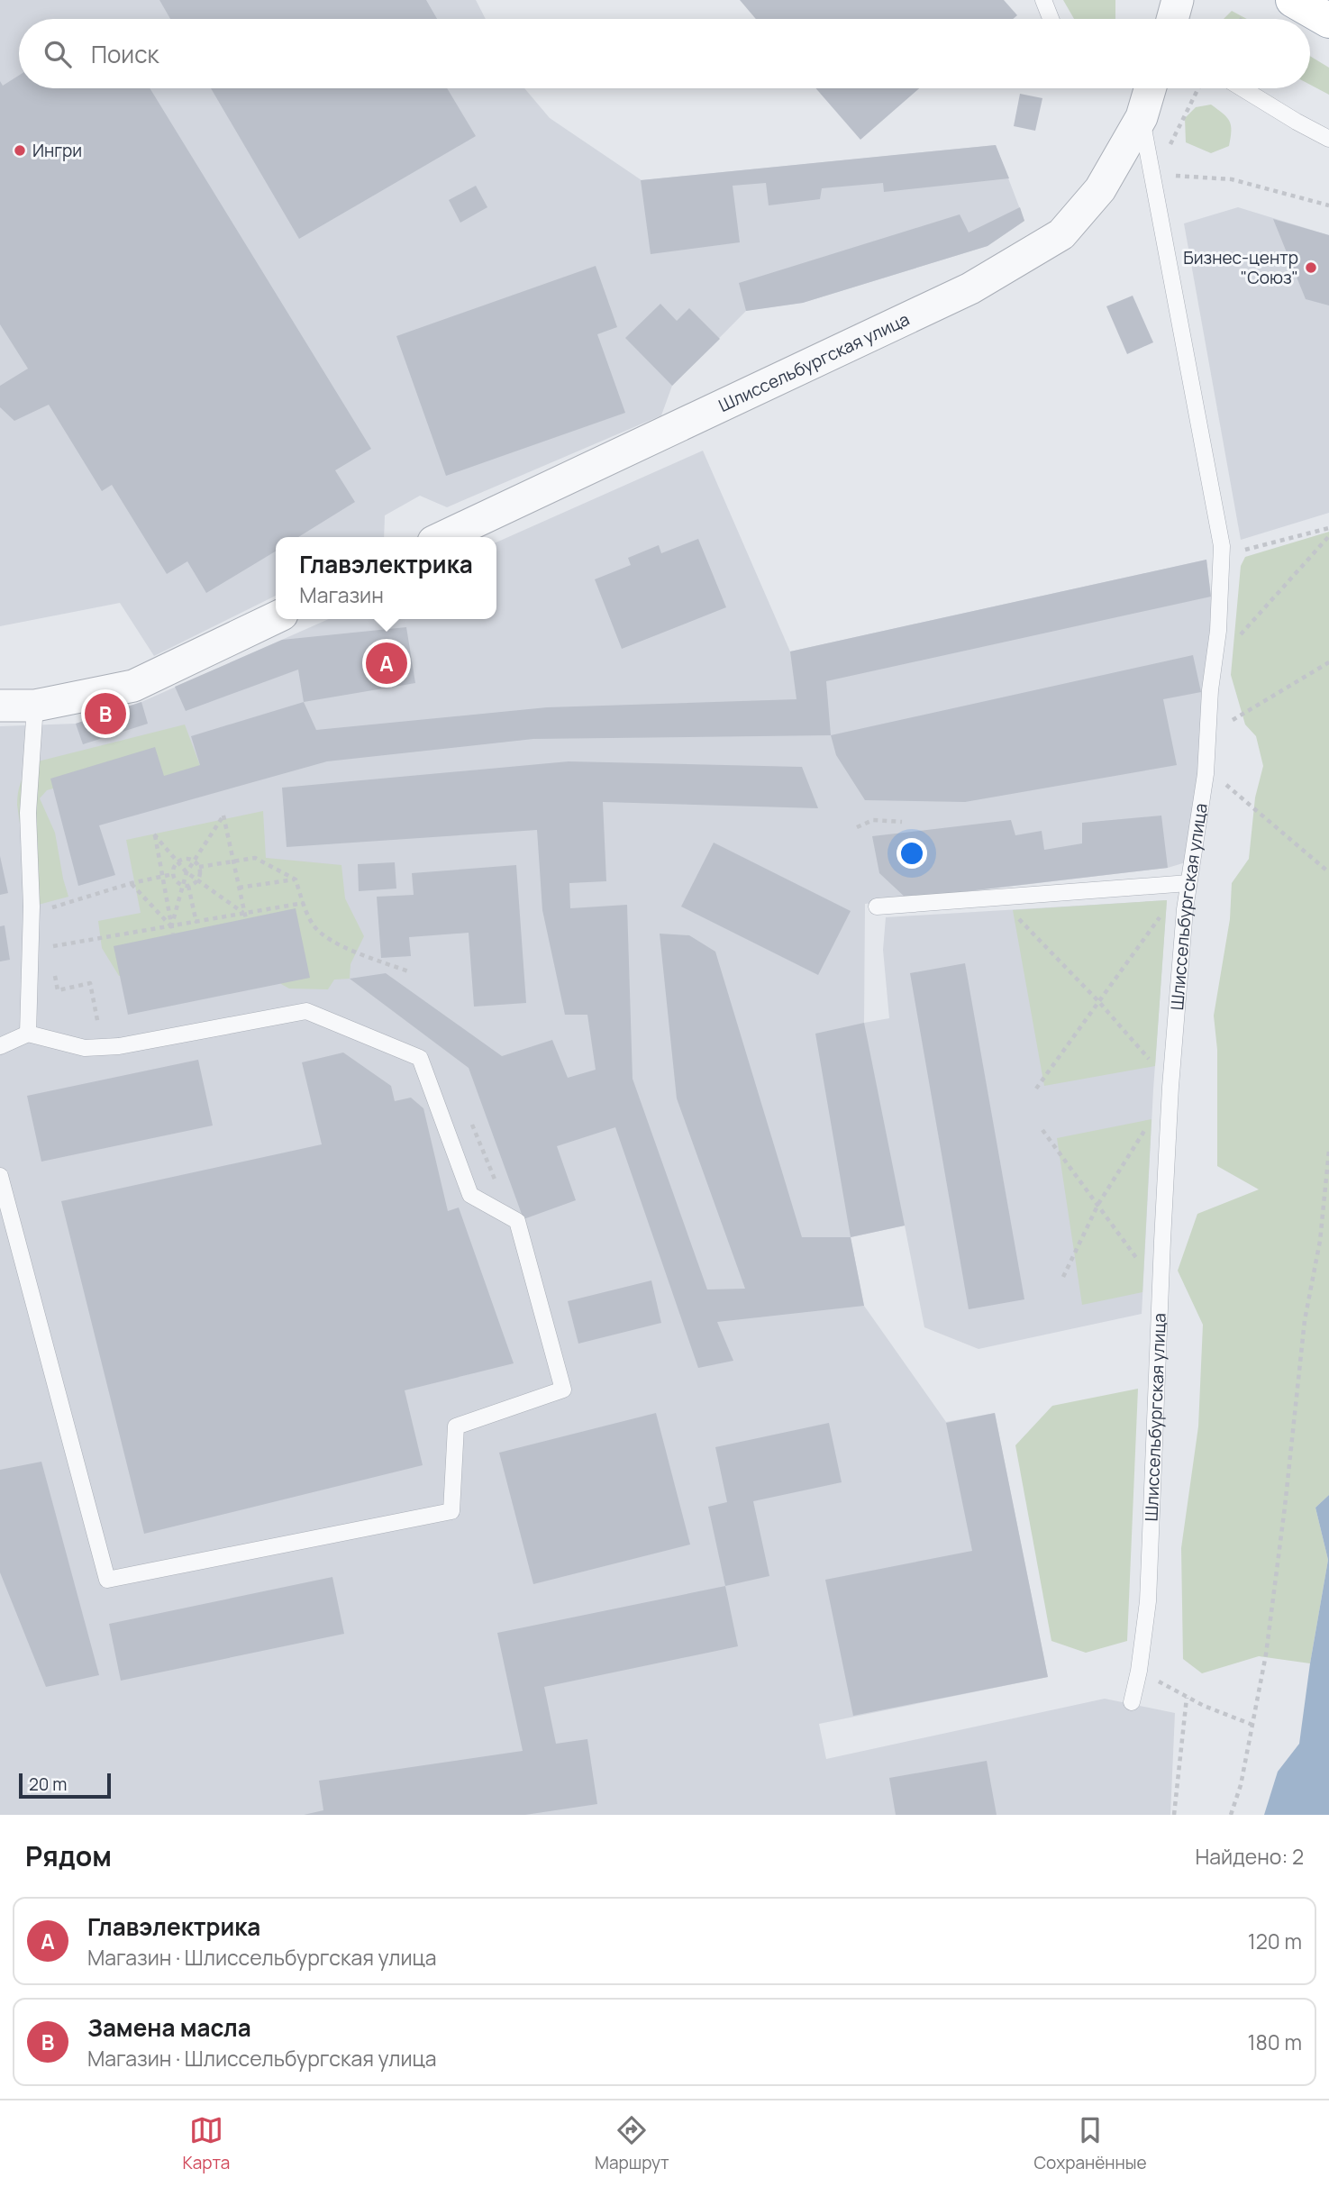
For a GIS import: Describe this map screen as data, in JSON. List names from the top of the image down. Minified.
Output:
{"streets":{"street":["Шлиссельбургская улица"]},"places":["Ингри","Бизнес-центр \"Союз\""],"scale_bar":"20 m","page":{"search":"Поиск","popup":["Главэлектрика","Магазин"],"pins":["A","B"],"scale":"20 m","heading":["Рядом","Найдено: 2"],"list":[{"mark":"A","name":"Главэлектрика","note":"Магазин · Шлиссельбургская улица","value":"120 m"},{"mark":"B","name":"Замена масла","note":"Магазин · Шлиссельбургская улица","value":"180 m"}],"nav":["Карта","Маршрут","Сохранённые"]}}
